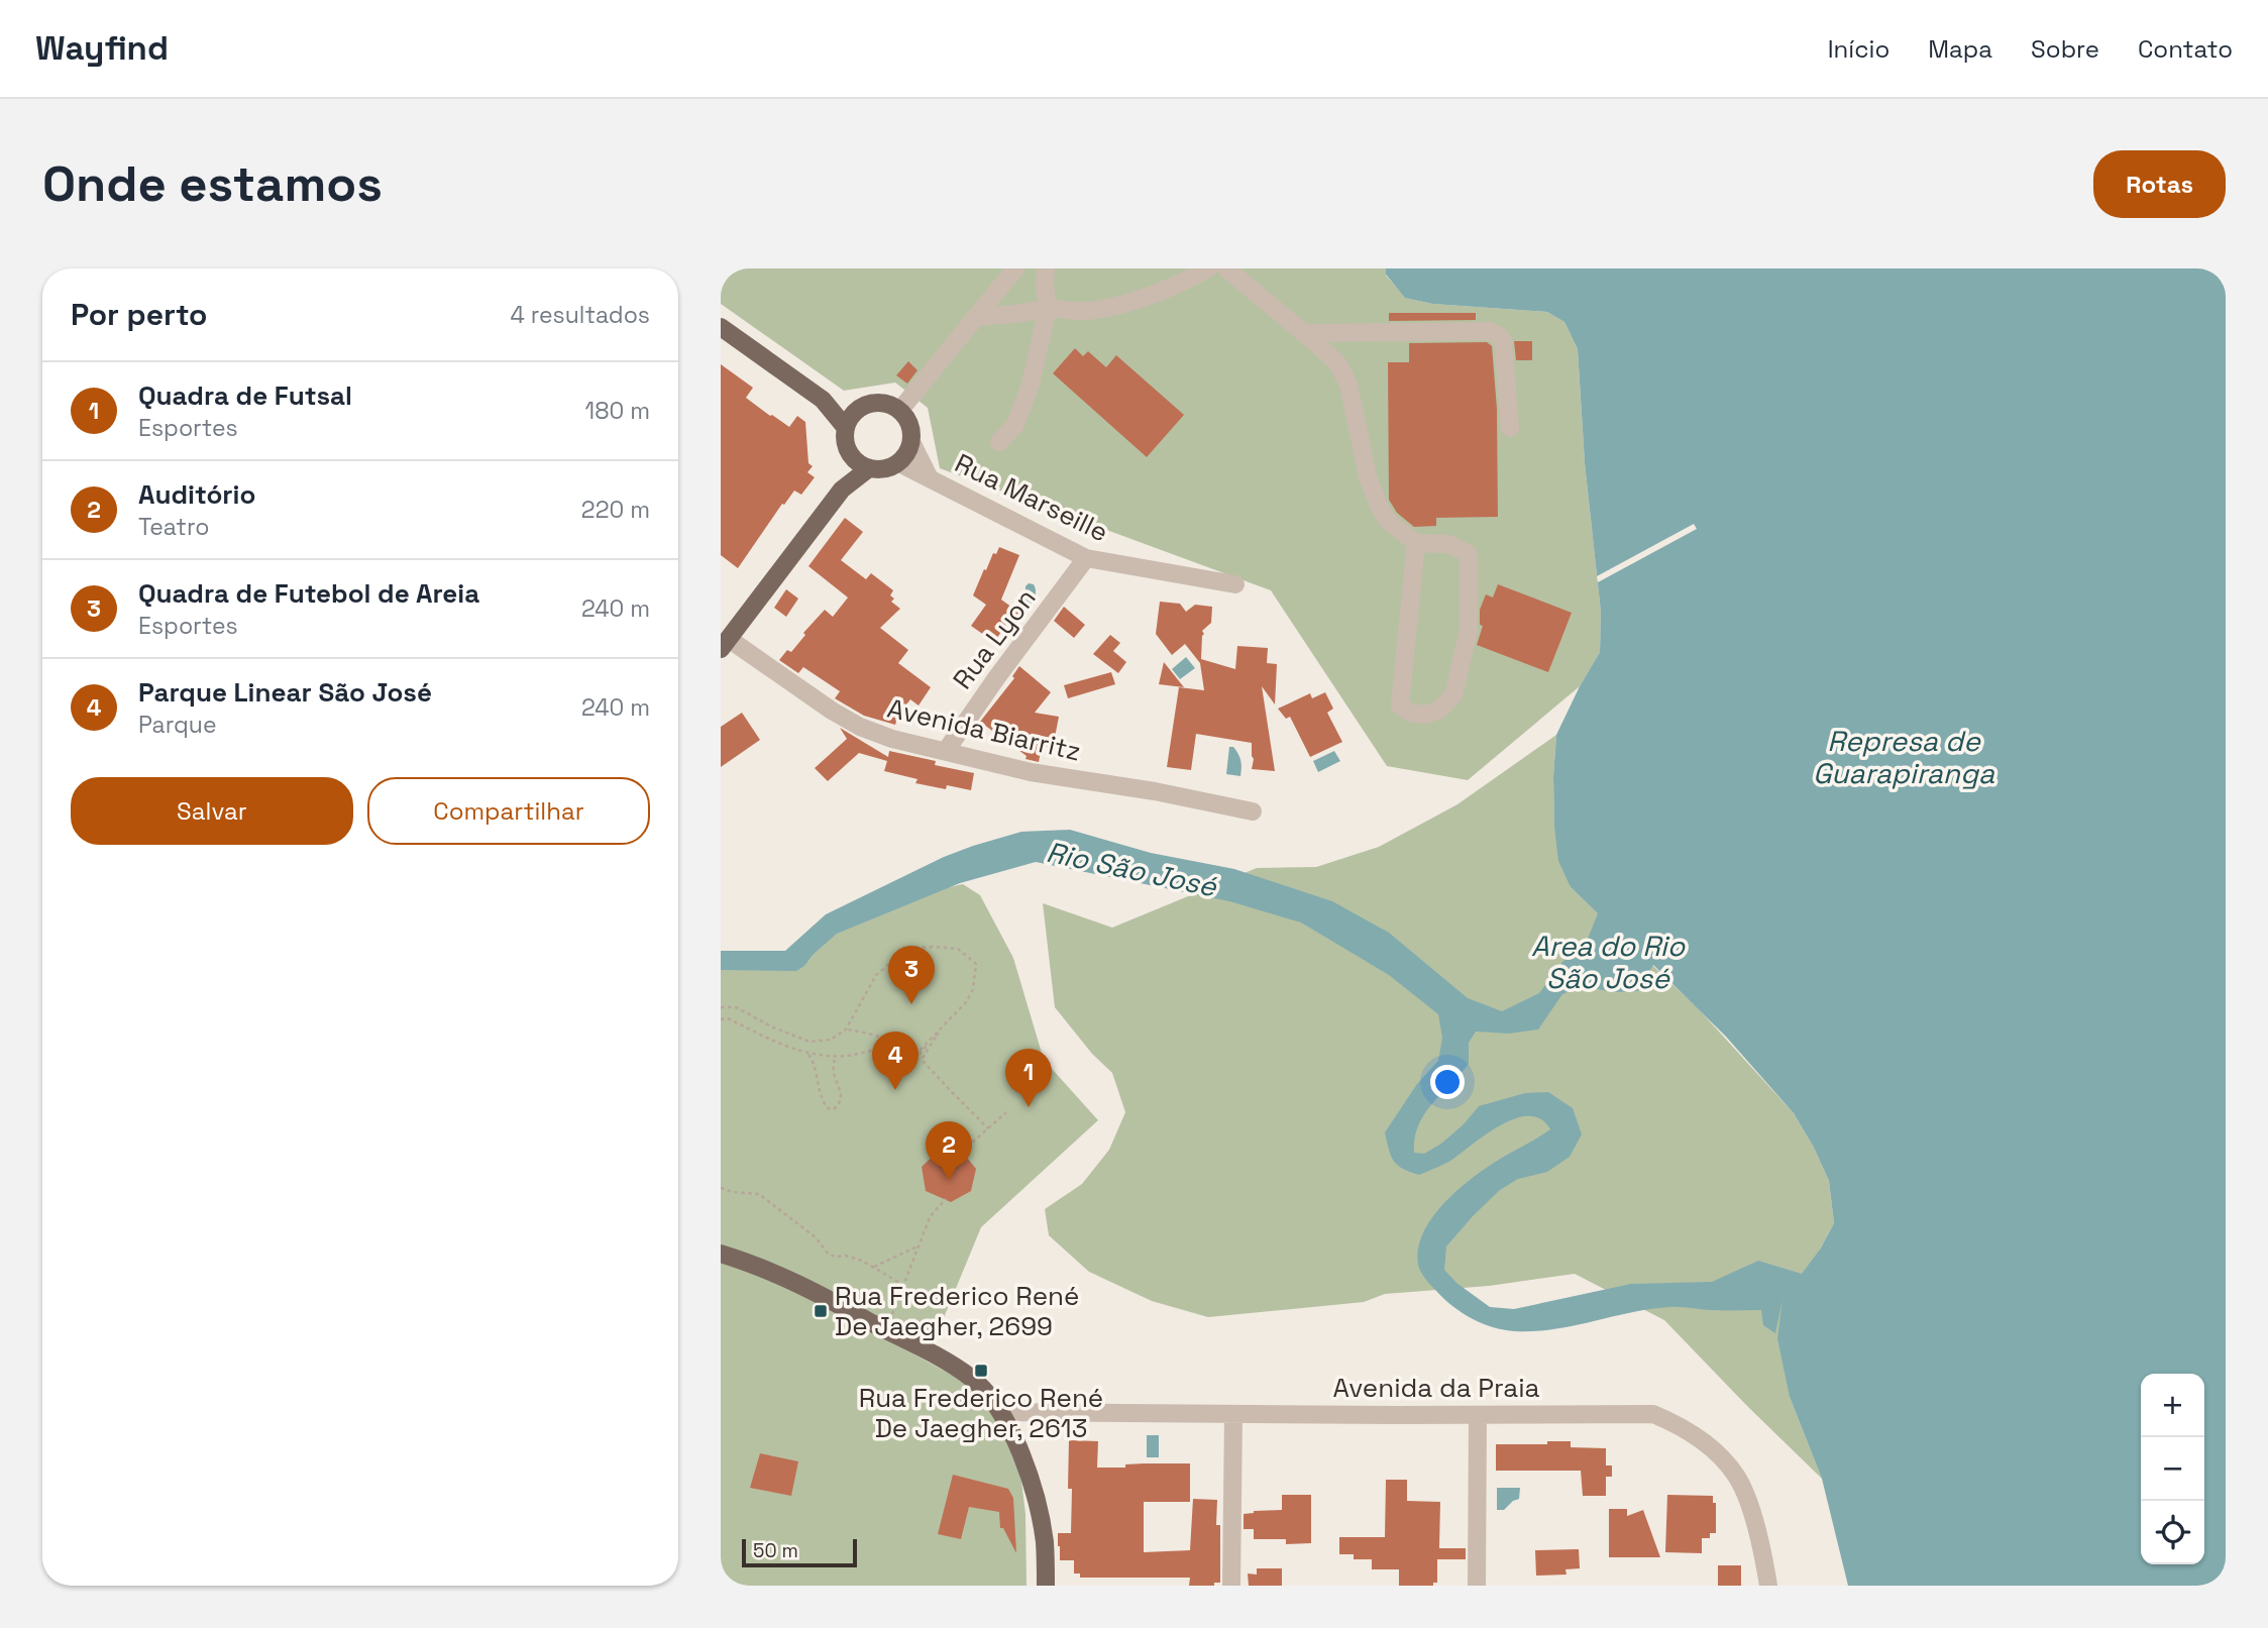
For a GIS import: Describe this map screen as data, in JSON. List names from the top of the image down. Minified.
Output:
{"streets":{"street":["Rua Marseille","Rua Lyon","Avenida Biarritz","Avenida da Praia"]},"crossings":[["Rua Marseille","Rua Lyon"],["Rua Lyon","Avenida Biarritz"]],"water":["Represa de Guarapiranga","Rio São José","Area do Rio São José"],"places":{"transit":["Rua Frederico René De Jaegher, 2699","Rua Frederico René De Jaegher, 2613"]},"scale_bar":"50 m","page":{"header":"Wayfind","nav":["Início","Mapa","Sobre","Contato"],"buttons":["Rotas",["Salvar","Compartilhar"]],"title":"Onde estamos","heading":["Por perto","4 resultados"],"list":[{"mark":"1","name":"Quadra de Futsal","note":"Esportes","value":"180 m"},{"mark":"2","name":"Auditório","note":"Teatro","value":"220 m"},{"mark":"3","name":"Quadra de Futebol de Areia","note":"Esportes","value":"240 m"},{"mark":"4","name":"Parque Linear São José","note":"Parque","value":"240 m"}],"pins":["3","4","1","2"],"map_buttons":["+","−"],"scale":"50 m"}}
